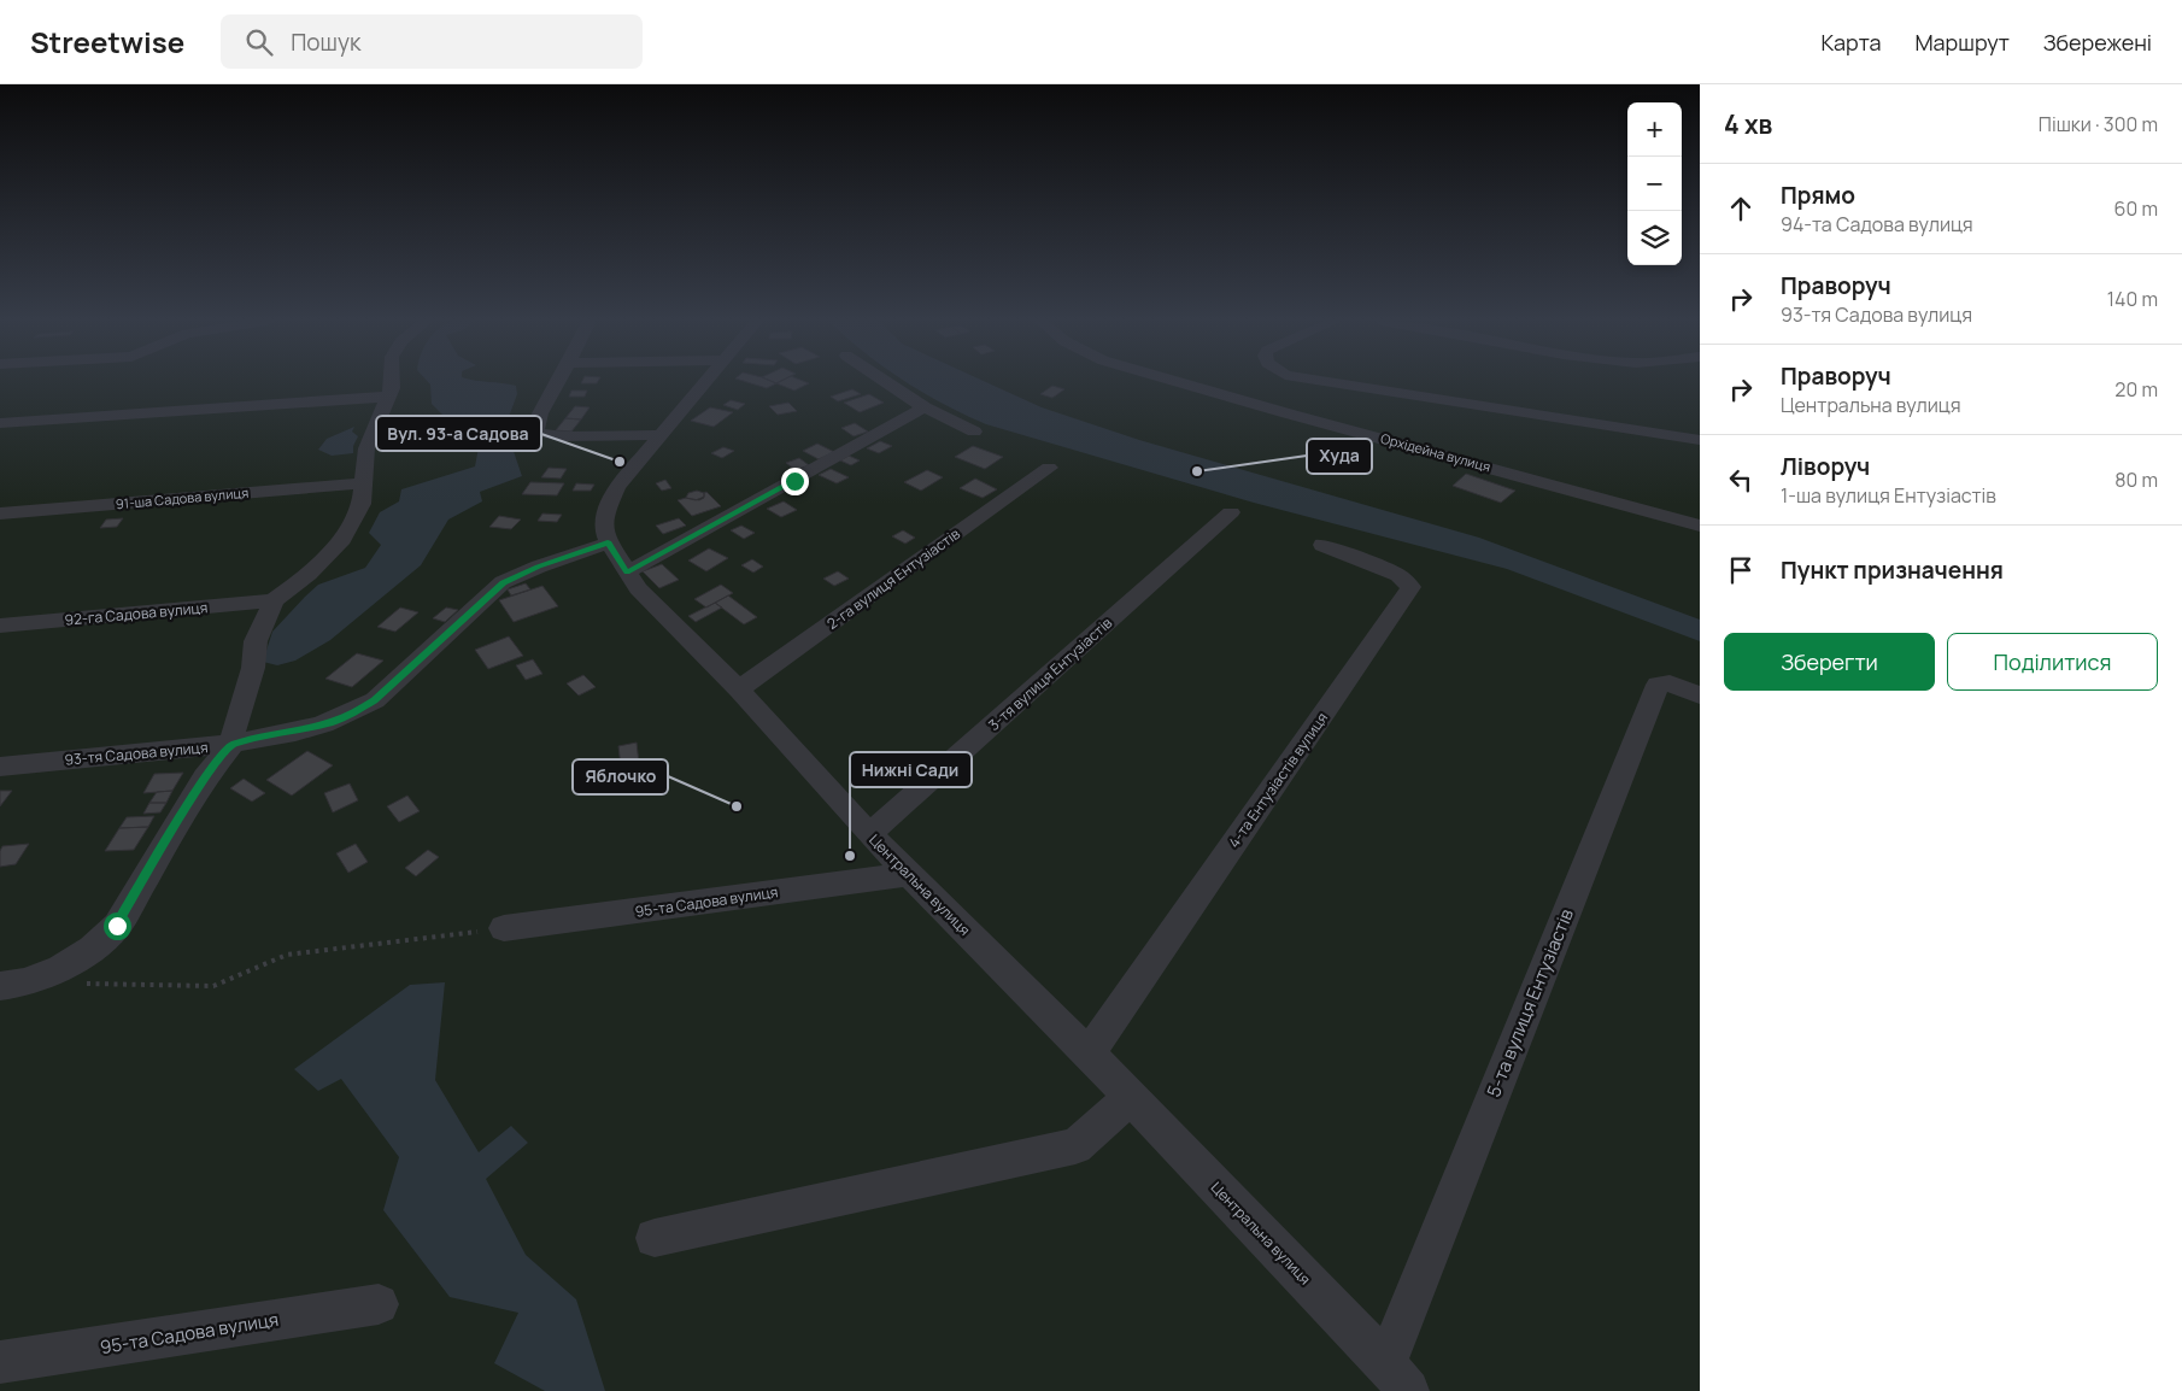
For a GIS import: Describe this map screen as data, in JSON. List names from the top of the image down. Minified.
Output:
{"streets":{"street":["Орхідейна вулиця","91-ша Садова вулиця","2-га вулиця Ентузіастів","92-га Садова вулиця","3-тя вулиця Ентузіастів","93-тя Садова вулиця","4-та Ентузіастів вулиця","Центральна вулиця","95-та Садова вулиця","5-та вулиця Ентузіастів"]},"crossings":[["2-га вулиця Ентузіастів","Центральна вулиця"],["3-тя вулиця Ентузіастів","Центральна вулиця"],["93-тя Садова вулиця","Центральна вулиця"],["4-та Ентузіастів вулиця","Центральна вулиця"],["Центральна вулиця","95-та Садова вулиця"],["Центральна вулиця","5-та вулиця Ентузіастів"]],"places":["Вул. 93-а Садова","Худа","Яблочко","Нижні Сади"],"page":{"header":"Streetwise","search":"Пошук","nav":["Карта","Маршрут","Збережені"],"heading":["4 хв","Пішки · 300 m"],"map_buttons":["+","−"],"list":[["Прямо","94-та Садова вулиця","60 m"],["Праворуч","93-тя Садова вулиця","140 m"],["Праворуч","Центральна вулиця","20 m"],["Ліворуч","1-ша вулиця Ентузіастів","80 m"],"Пункт призначення"],"buttons":["Зберегти","Поділитися"]}}
